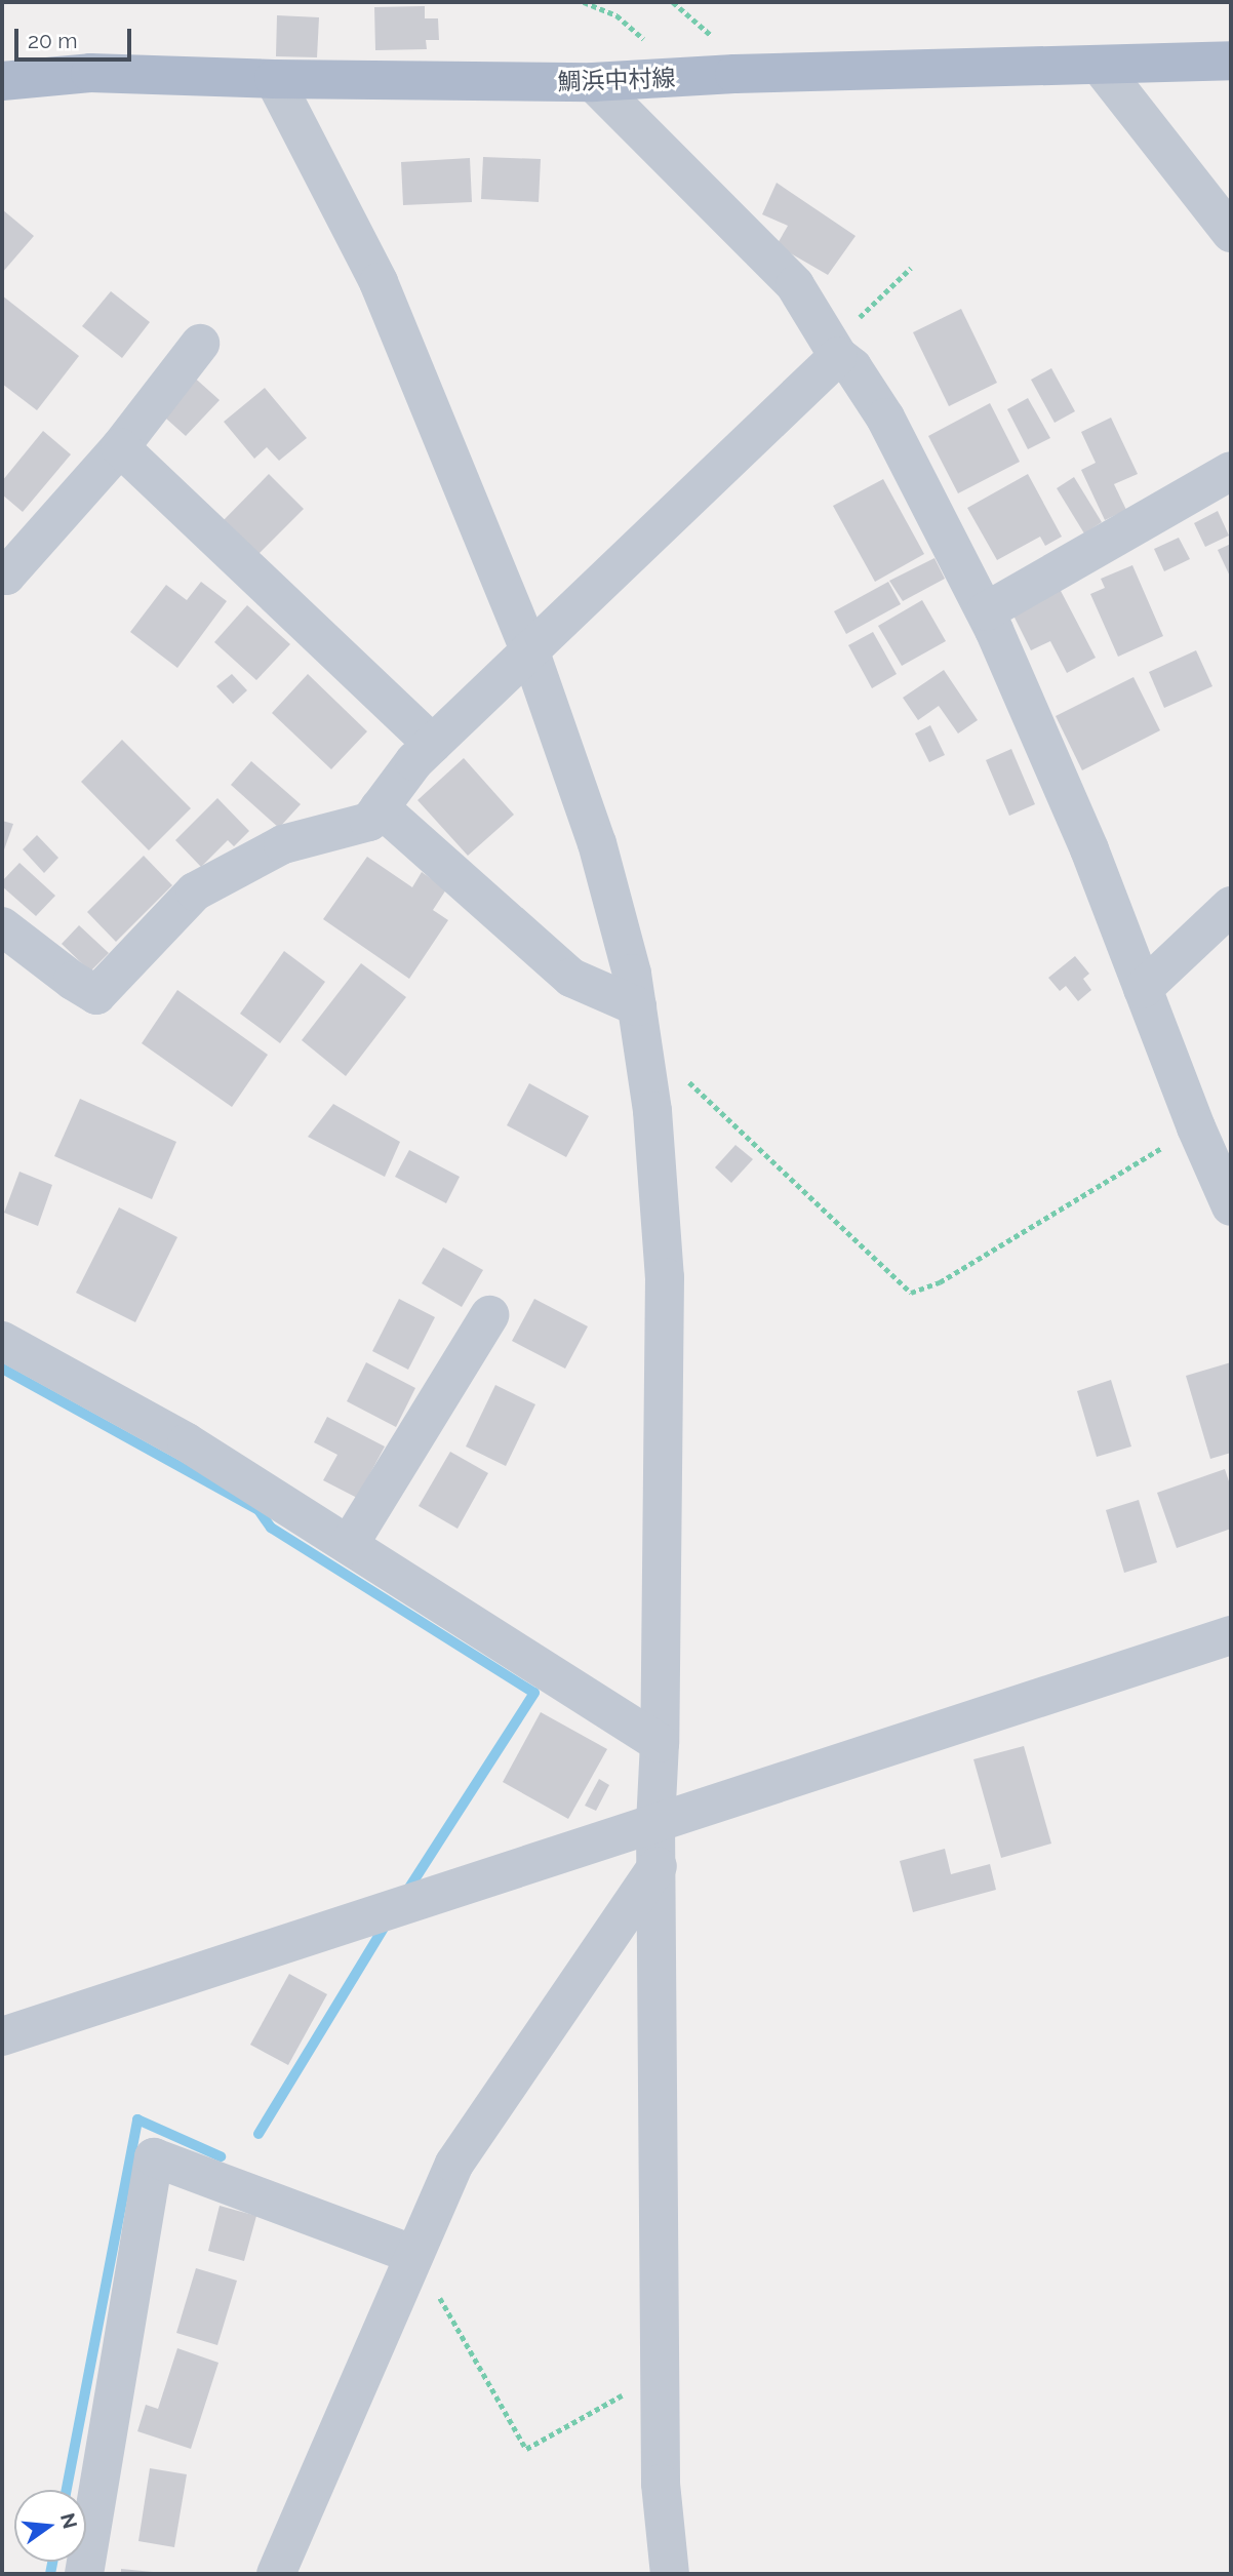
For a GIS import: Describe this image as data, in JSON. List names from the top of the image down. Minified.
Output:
{"streets":{"main road":["鯛浜中村線"]},"scale_bar":"20 m","north":"right"}
